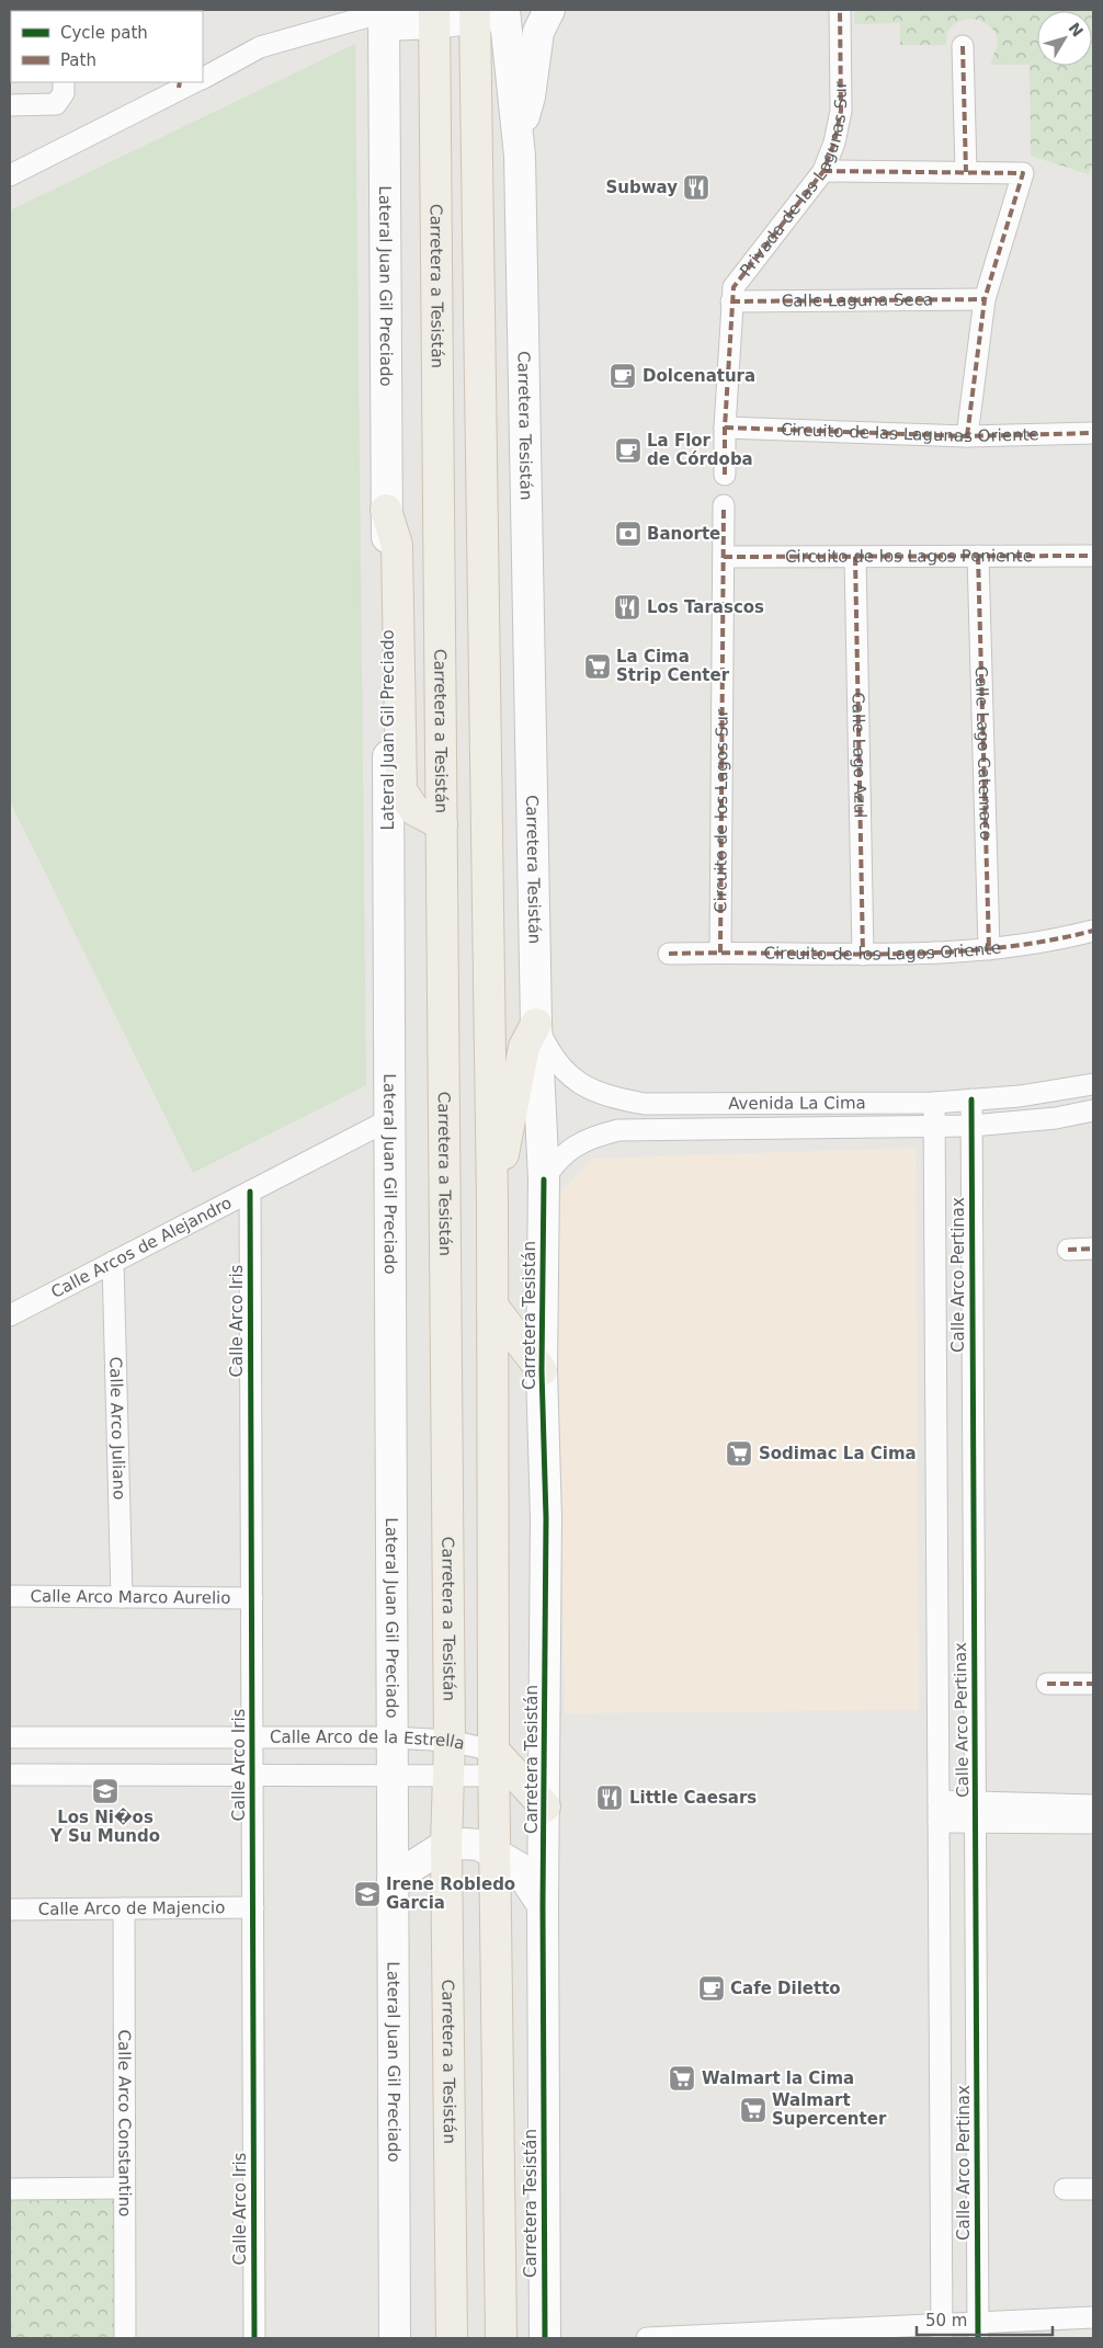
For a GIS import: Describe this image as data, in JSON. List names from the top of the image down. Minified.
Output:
{"streets":{"main road":["Lateral Juan Gil Preciado","Carretera a Tesistán","Carretera Tesistán"],"street":["Privada de las Lagunas Sur","Calle Laguna Seca","Circuito de las Lagunas Oriente","Circuito de los Lagos Poniente","Calle Lago Catemaco","Calle Lago Azul","Circuito de los Lagos Sur","Circuito de los Lagos Oriente","Avenida La Cima","Calle Arcos de Alejandro","Calle Arco Pertinax","Calle Arco Iris","Calle Arco Juliano","Calle Arco Marco Aurelio","Calle Arco de la Estrella","Calle Arco de Majencio","Calle Arco Constantino"]},"crossings":[["Privada de las Lagunas Sur","Calle Laguna Seca"],["Privada de las Lagunas Sur","Circuito de las Lagunas Oriente"],["Lateral Juan Gil Preciado","Calle Arcos de Alejandro"],["Lateral Juan Gil Preciado","Calle Arco de la Estrella"],["Carretera a Tesistán","Calle Arco de la Estrella"],["Carretera Tesistán","Avenida La Cima"],["Circuito de los Lagos Poniente","Calle Lago Catemaco"],["Circuito de los Lagos Poniente","Calle Lago Azul"],["Circuito de los Lagos Poniente","Circuito de los Lagos Sur"],["Calle Lago Catemaco","Circuito de los Lagos Oriente"],["Calle Lago Azul","Circuito de los Lagos Oriente"],["Circuito de los Lagos Sur","Circuito de los Lagos Oriente"],["Avenida La Cima","Calle Arco Pertinax"],["Calle Arcos de Alejandro","Calle Arco Iris"],["Calle Arcos de Alejandro","Calle Arco Juliano"],["Calle Arco Iris","Calle Arco Marco Aurelio"],["Calle Arco Iris","Calle Arco de la Estrella"],["Calle Arco Iris","Calle Arco de Majencio"],["Calle Arco Juliano","Calle Arco Marco Aurelio"],["Calle Arco de Majencio","Calle Arco Constantino"]],"places":{"restaurant":["Subway","Los Tarascos","Little Caesars"],"cafe":["Dolcenatura","La Flor de Córdoba","Cafe Diletto"],"bank":["Banorte"],"supermarket":["La Cima Strip Center","Sodimac La Cima","Walmart la Cima","Walmart Supercenter"],"school or university":["Los Ni�os Y Su Mundo","Irene Robledo Garcia"]},"legend":["Cycle path","Path"],"scale_bar":"50 m","north":"top right"}
